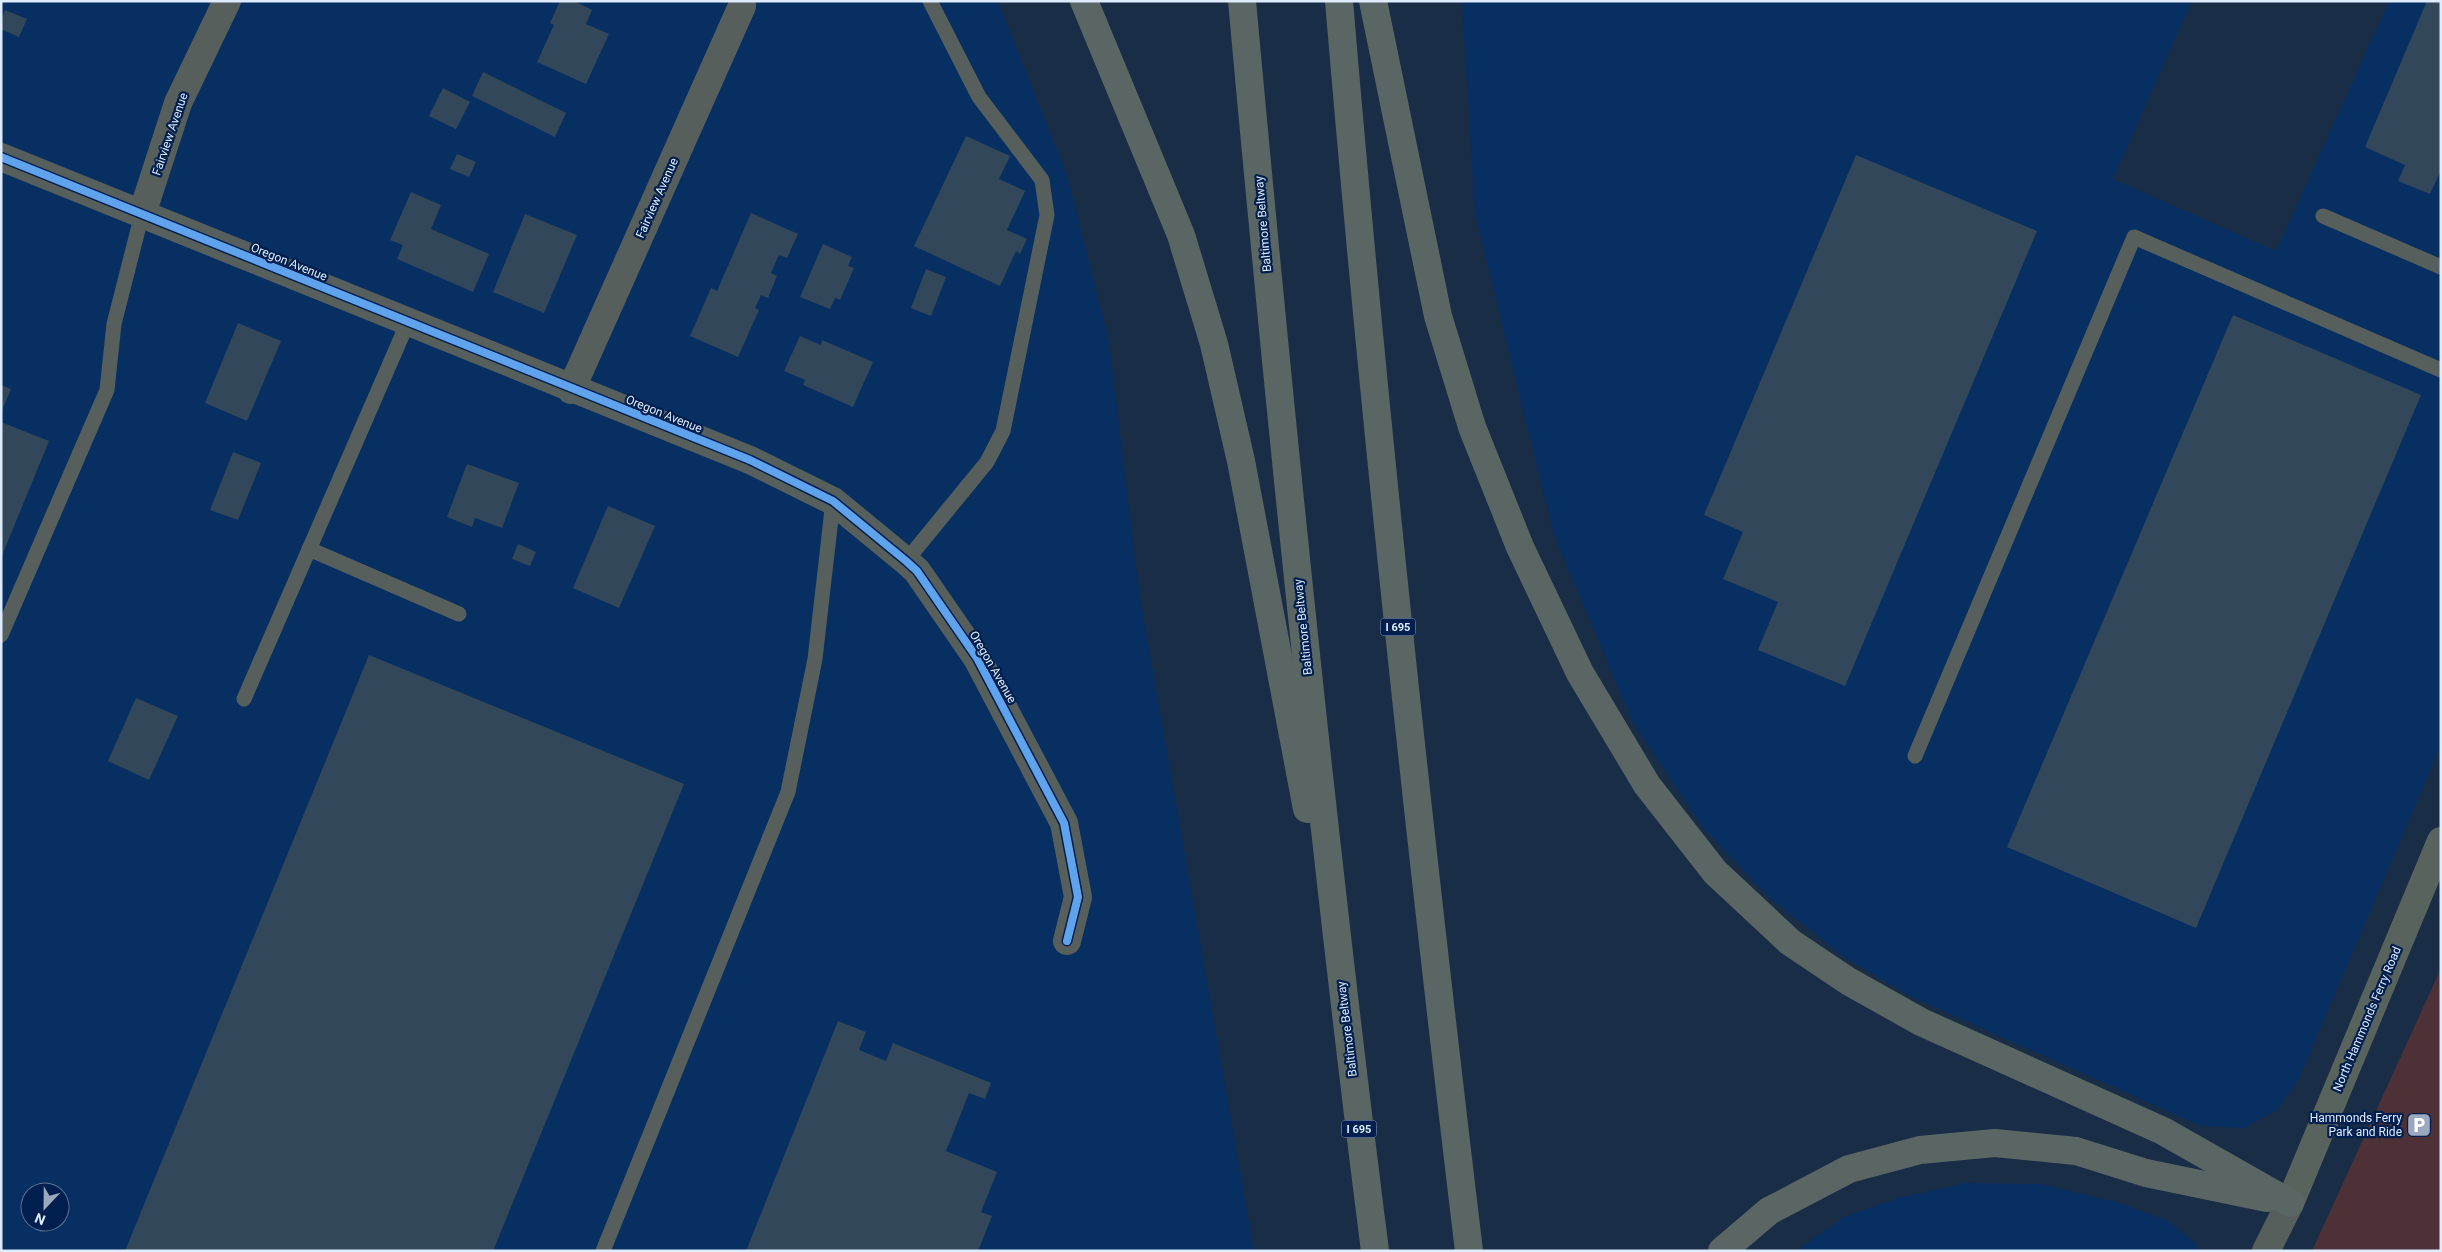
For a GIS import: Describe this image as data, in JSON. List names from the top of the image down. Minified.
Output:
{"streets":{"highway":["Baltimore Beltway","I 695"],"main road":["North Hammonds Ferry Road"],"street":["Fairview Avenue","Oregon Avenue"]},"crossings":[["Fairview Avenue","Oregon Avenue"]],"places":{"parking":["Hammonds Ferry Park and Ride"]},"north":"bottom"}
